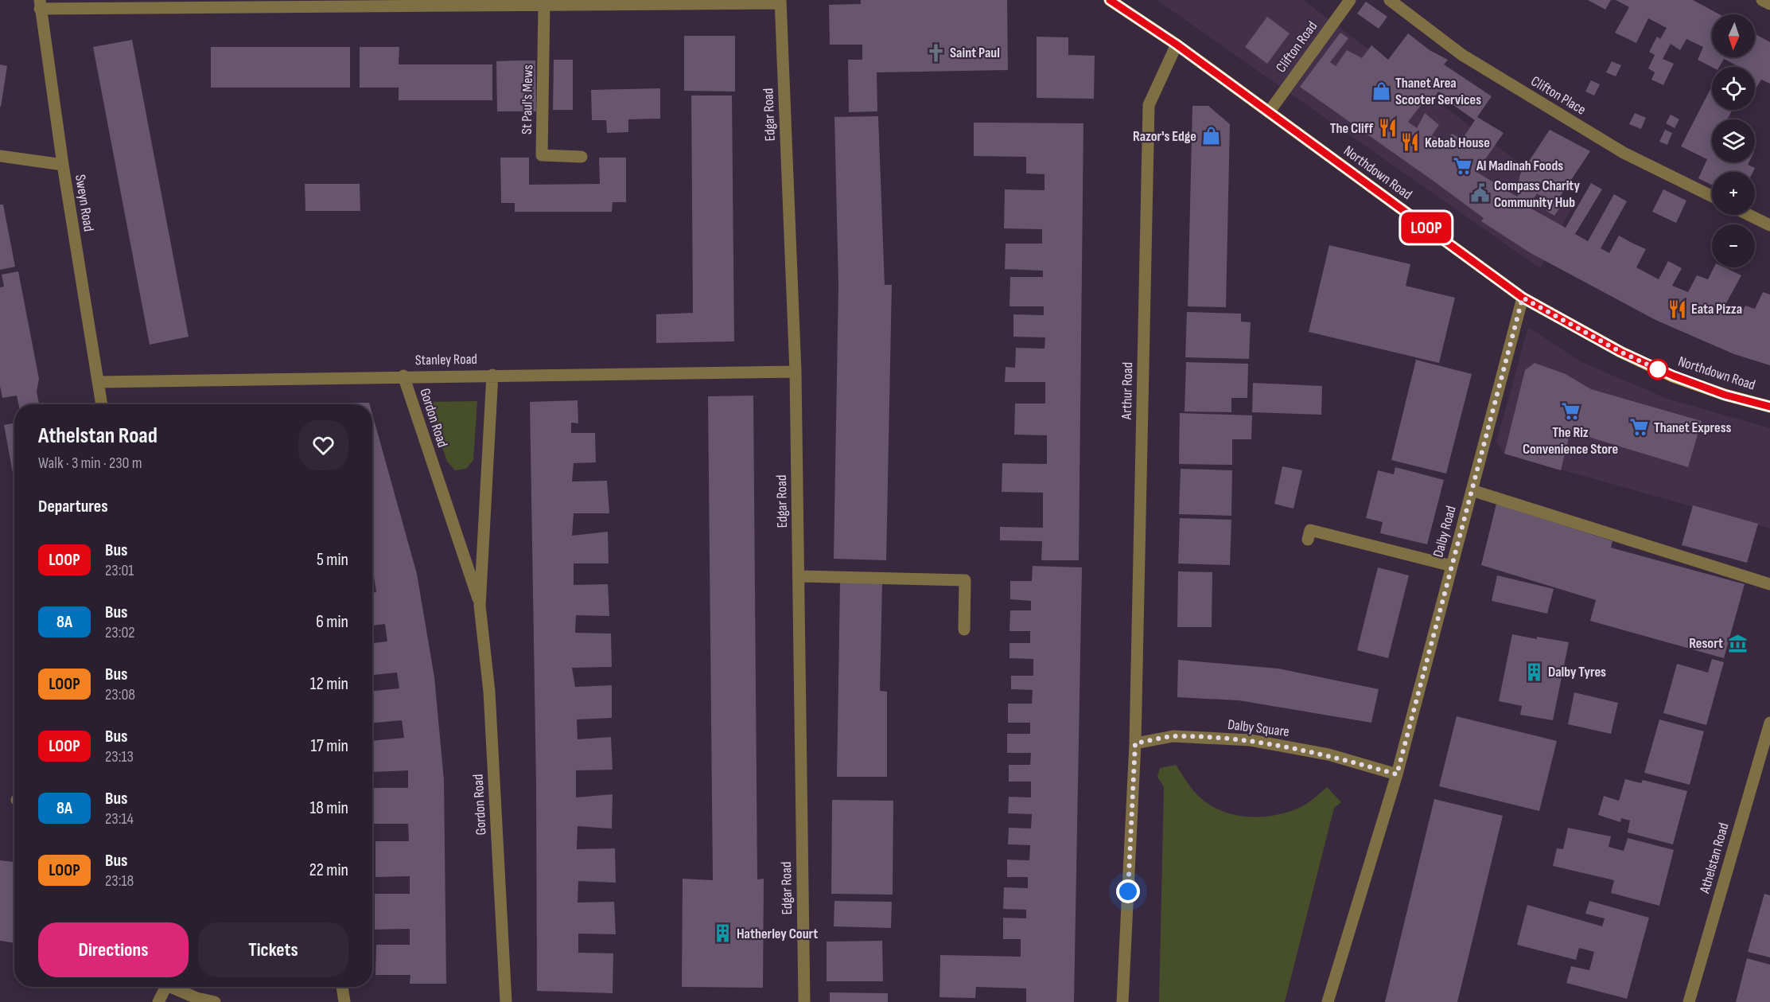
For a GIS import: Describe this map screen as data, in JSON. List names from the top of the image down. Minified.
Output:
{"streets":{"main road":["Northdown Road"],"street":["Clifton Road","Clifton Place","St Paul's Mews","Edgar Road","Sweyn Road","Stanley Road","Arthur Road","Gordon Road","Dalby Road","Dalby Square","Athelstan Road"]},"crossings":[["Clifton Road","Northdown Road"],["Edgar Road","Stanley Road"],["Northdown Road","Arthur Road"],["Northdown Road","Dalby Road"],["Sweyn Road","Stanley Road"],["Stanley Road","Gordon Road"],["Arthur Road","Dalby Square"],["Dalby Road","Dalby Square"]],"places":{"church":["Saint Paul"],"shop":["Thanet Area Scooter Services","Razor's Edge"],"restaurant":["The Cliff","Kebab House","Eata Pizza"],"supermarket":["Al Madinah Foods","The Riz Convenience Store","Thanet Express"],"public building":["Compass Charity Community Hub"],"museum":["Resort"],"building":["Dalby Tyres","Hatherley Court"]},"lines":["bus line LOOP"],"north":"bottom","page":{"on_map":"LOOP","map_buttons":["+","−"],"heading":[["Athelstan Road","Walk · 3 min · 230 m"],"Departures"],"list":[{"mark":"LOOP","name":"Bus","note":"23:01","value":"5 min"},{"mark":"8A","name":"Bus","note":"23:02","value":"6 min"},{"mark":"LOOP","name":"Bus","note":"23:08","value":"12 min"},{"mark":"LOOP","name":"Bus","note":"23:13","value":"17 min"},{"mark":"8A","name":"Bus","note":"23:14","value":"18 min"},{"mark":"LOOP","name":"Bus","note":"23:18","value":"22 min"}],"buttons":["Directions","Tickets"]}}
